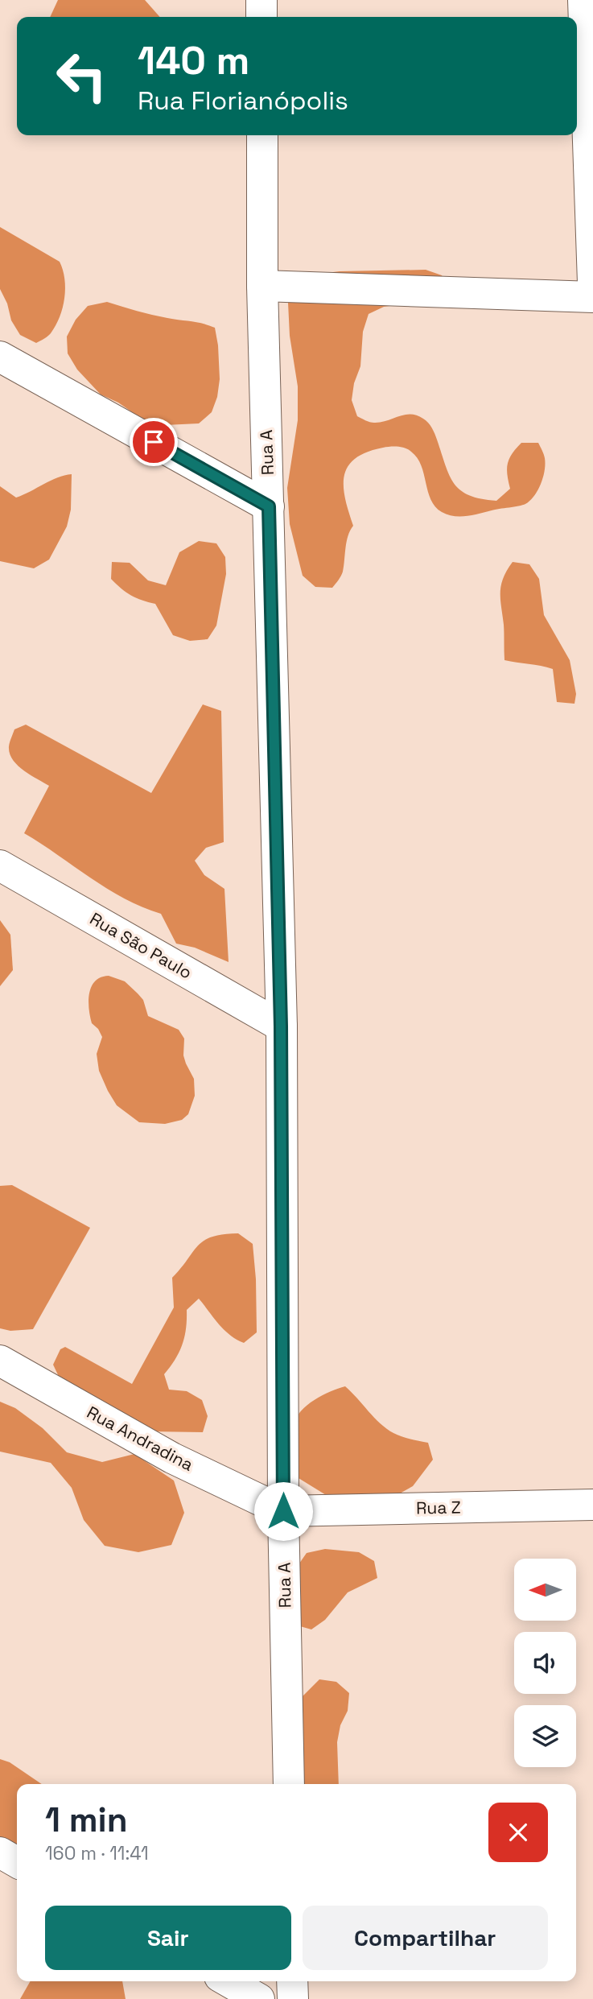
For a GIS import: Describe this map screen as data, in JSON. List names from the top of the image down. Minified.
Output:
{"streets":{"street":["Rua A","Rua São Paulo","Rua Andradina","Rua Z"]},"crossings":[["Rua A","Rua São Paulo"],["Rua A","Rua Andradina"],["Rua A","Rua Z"],["Rua Andradina","Rua Z"]],"north":"left","page":{"turn":["140 m","Rua Florianópolis"],"heading":["1 min","160 m · 11:41"],"buttons":["Sair","Compartilhar"]}}
